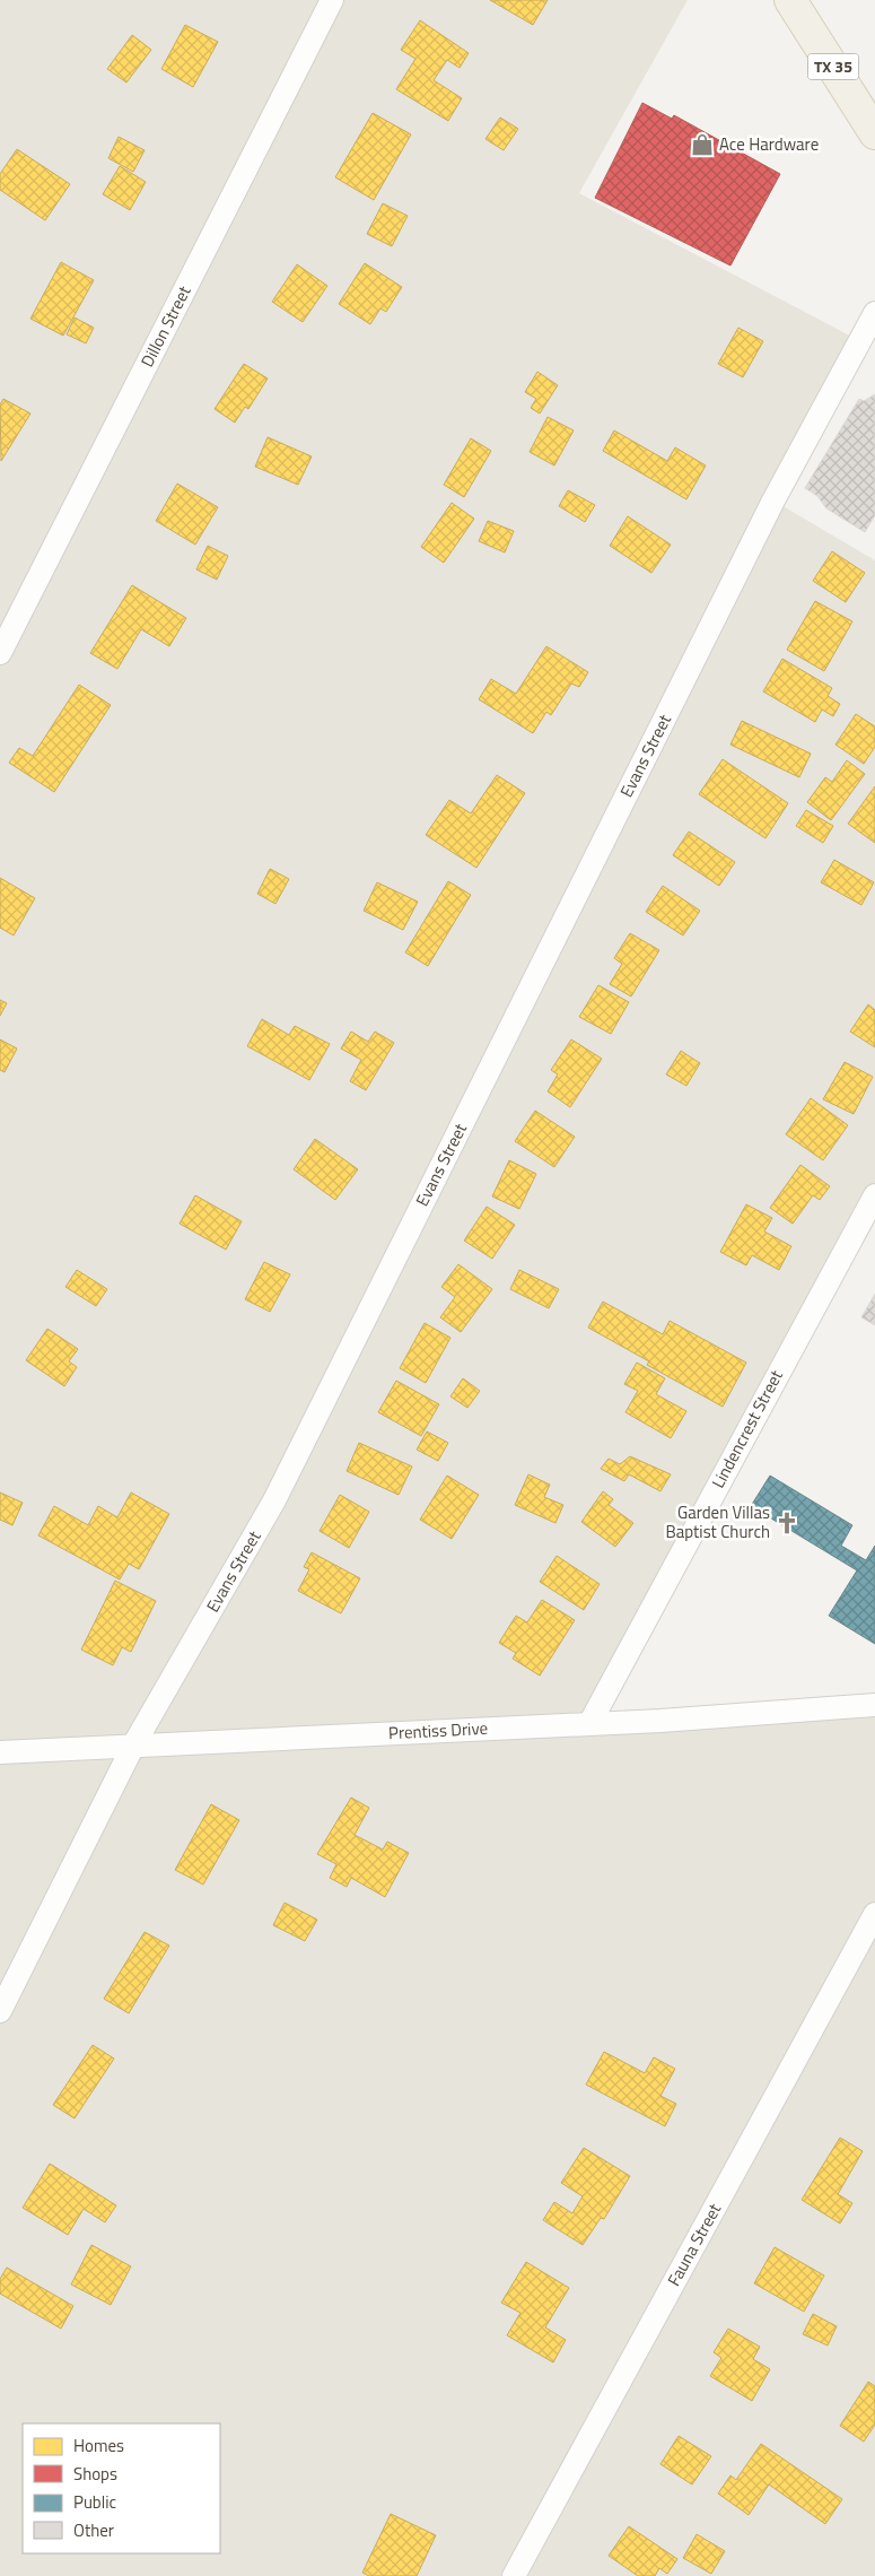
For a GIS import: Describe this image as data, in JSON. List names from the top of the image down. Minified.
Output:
{"streets":{"main road":["TX 35"],"street":["Dillon Street","Evans Street","Lindencrest Street","Prentiss Drive","Fauna Street"]},"crossings":[["Evans Street","Prentiss Drive"],["Lindencrest Street","Prentiss Drive"]],"places":{"shop":["Ace Hardware"],"church":["Garden Villas Baptist Church"]},"legend":["Homes","Shops","Public","Other"]}
